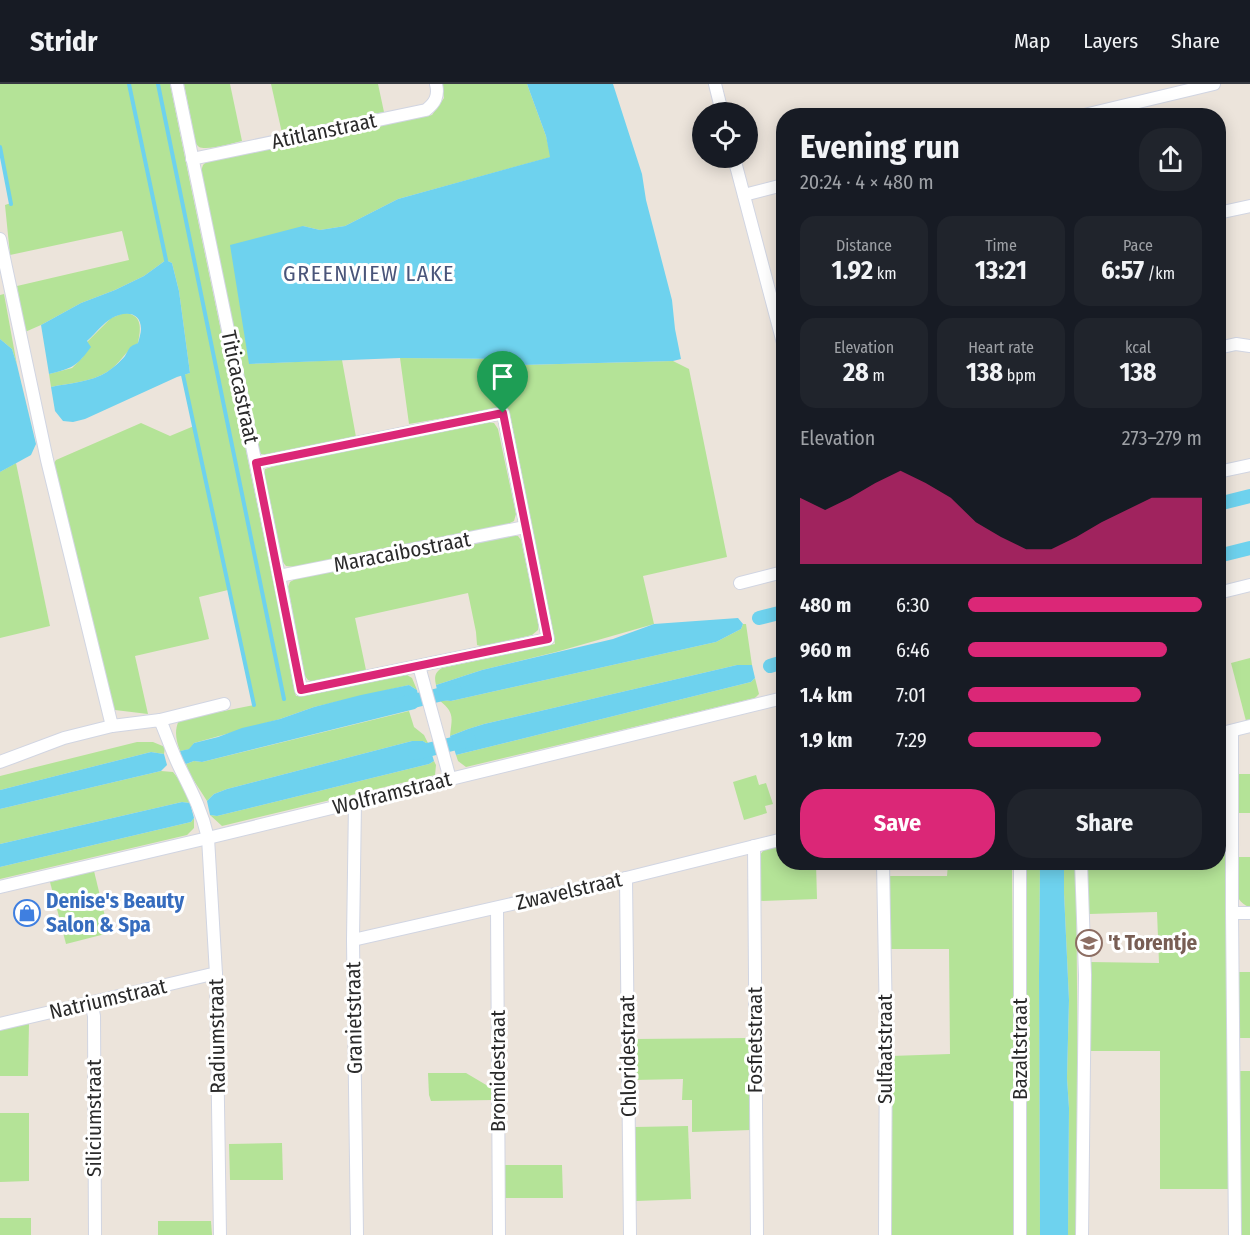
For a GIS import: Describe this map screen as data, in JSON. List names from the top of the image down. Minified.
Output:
{"streets":{"street":["Atitlanstraat","Titicacastraat","Maracaibostraat","Wolframstraat","Zwavelstraat","Natriumstraat","Granietstraat","Radiumstraat","Fosfietstraat","Sulfaatstraat","Bazaltstraat","Chloridestraat","Bromidestraat","Siliciumstraat"]},"crossings":[["Atitlanstraat","Titicacastraat"],["Titicacastraat","Maracaibostraat"],["Wolframstraat","Granietstraat"],["Wolframstraat","Radiumstraat"],["Zwavelstraat","Granietstraat"],["Zwavelstraat","Fosfietstraat"],["Zwavelstraat","Chloridestraat"],["Zwavelstraat","Bromidestraat"],["Natriumstraat","Radiumstraat"],["Natriumstraat","Siliciumstraat"]],"districts":["GREENVIEW LAKE"],"places":{"shop":["Denise's Beauty Salon & Spa"],"school or university":["'t Torentje"]},"page":{"header":"Stridr","nav":["Map","Layers","Share"],"heading":["Evening run","20:24 · 4 × 480 m"],"stats":[["Distance","1.92 km"],["Time","13:21"],["Pace","6:57 /km"],["Elevation","28 m"],["Heart rate","138 bpm"],["kcal","138"]],"chart":["Elevation","273–279 m"],"list":[{"name":"480 m","note":"6:30"},{"name":"960 m","note":"6:46"},{"name":"1.4 km","note":"7:01"},{"name":"1.9 km","note":"7:29"}],"buttons":["Save","Share"]}}
